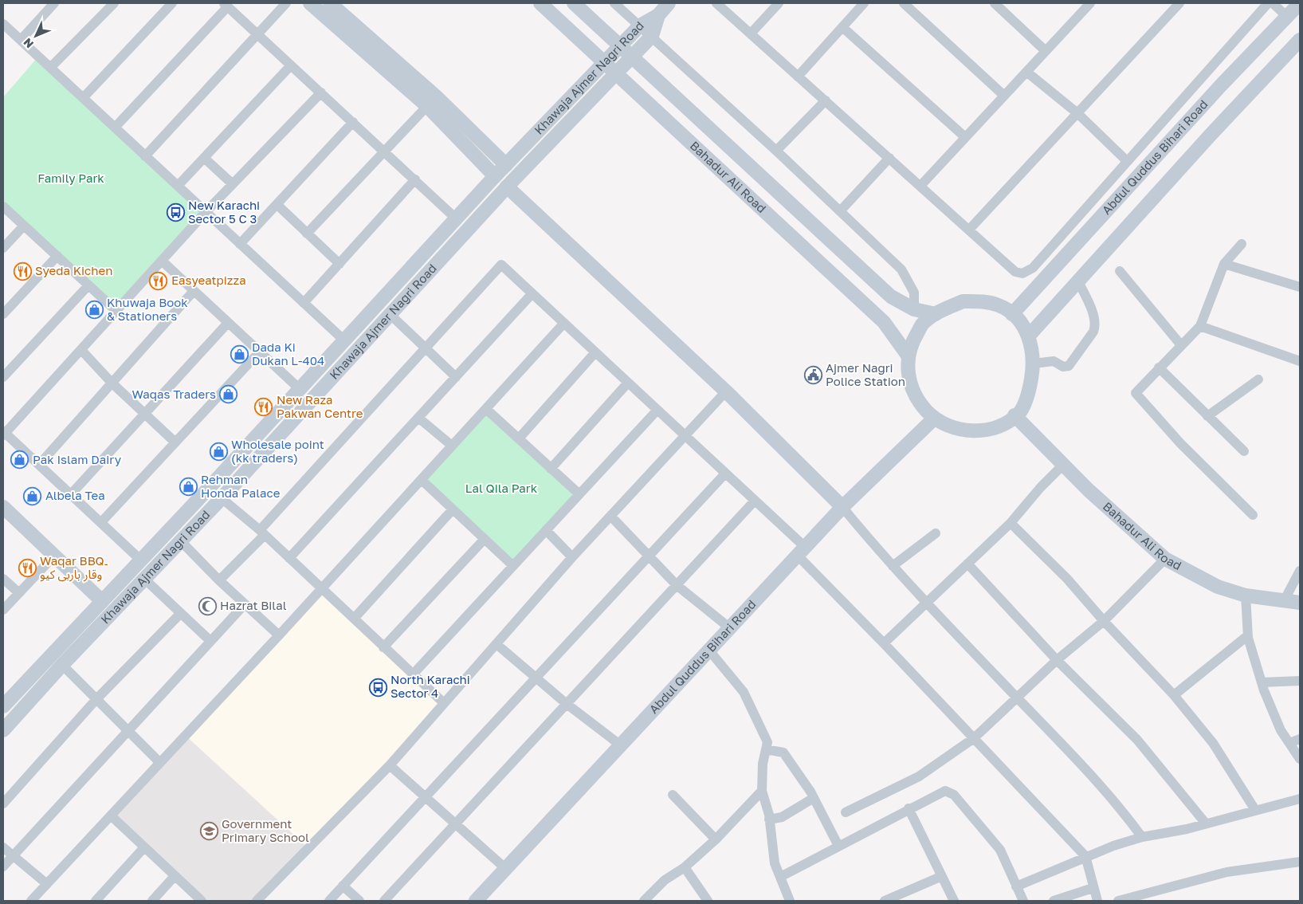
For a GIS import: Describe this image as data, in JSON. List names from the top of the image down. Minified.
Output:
{"streets":{"street":["Khawaja Ajmer Nagri Road","Abdul Quddus Bihari Road","Bahadur Ali Road"]},"crossings":[["Khawaja Ajmer Nagri Road","Bahadur Ali Road"],["Abdul Quddus Bihari Road","Bahadur Ali Road"]],"parks":["Family Park","Lal Qila Park"],"places":{"bus stop":["New Karachi Sector 5 C 3","North Karachi Sector 4"],"restaurant":["Syeda Kichen","Easyeatpizza","New Raza Pakwan Centre","Waqar BBQ۔ وقار باربی کیو"],"shop":["Khuwaja Book & Stationers","Dada Ki Dukan L-404","Waqas Traders","Wholesale point (kk traders)","Pak Islam Dairy","Rehman Honda Palace","Albela Tea"],"public building":["Ajmer Nagri Police Station"],"mosque":["Hazrat Bilal"],"school or university":["Government Primary School"]},"north":"bottom left"}
